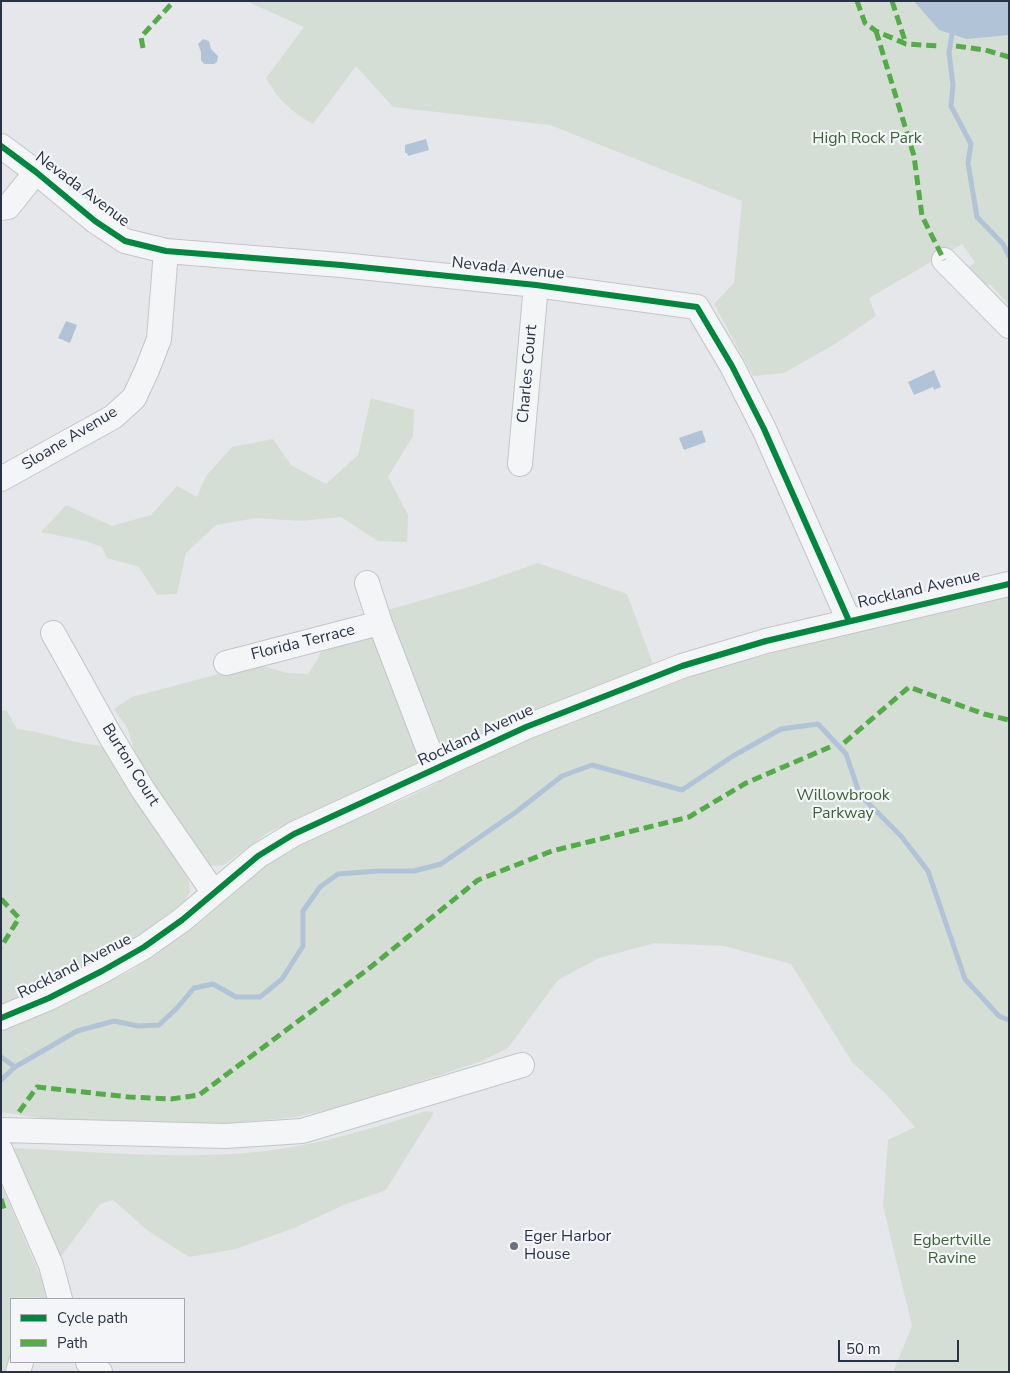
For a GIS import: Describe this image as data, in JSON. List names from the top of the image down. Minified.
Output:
{"streets":{"street":["Nevada Avenue","Charles Court","Sloane Avenue","Rockland Avenue","Florida Terrace","Burton Court"]},"crossings":[["Nevada Avenue","Charles Court"],["Nevada Avenue","Sloane Avenue"],["Nevada Avenue","Rockland Avenue"],["Rockland Avenue","Burton Court"]],"parks":["High Rock Park","Willowbrook Parkway","Egbertville Ravine"],"places":["Eger Harbor House"],"legend":["Cycle path","Path"],"scale_bar":"50 m"}
